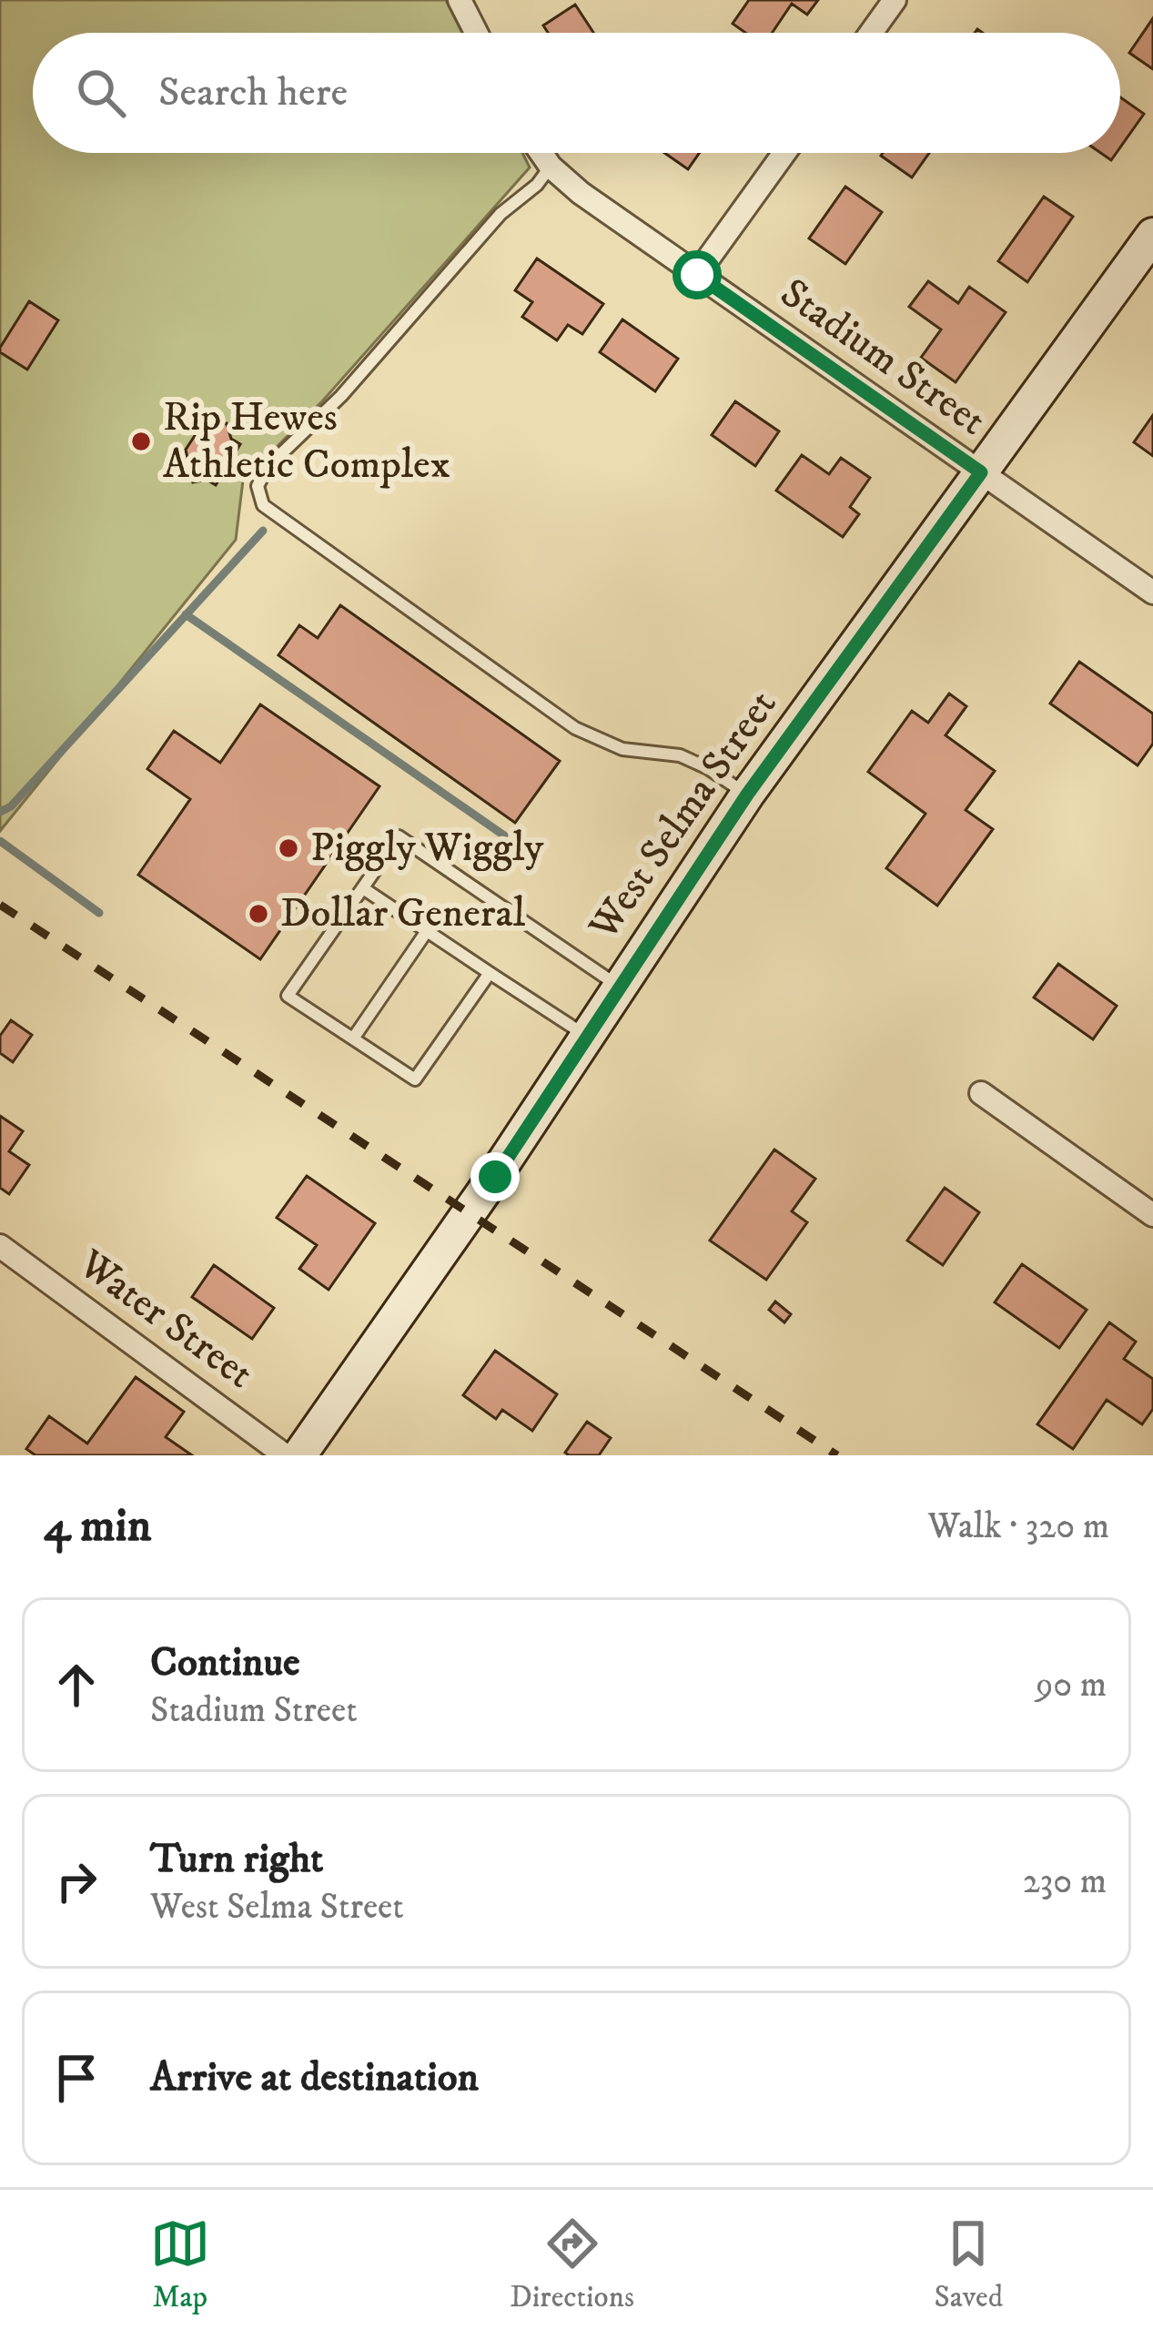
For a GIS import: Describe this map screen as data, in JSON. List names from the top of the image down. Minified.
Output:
{"streets":{"street":["Stadium Street","West Selma Street","Water Street"]},"crossings":[["Stadium Street","West Selma Street"]],"places":["Rip Hewes Athletic Complex","Piggly Wiggly","Dollar General"],"page":{"search":"Search here","heading":["4 min","Walk · 320 m"],"list":[["Continue","Stadium Street","90 m"],["Turn right","West Selma Street","230 m"],"Arrive at destination"],"nav":["Map","Directions","Saved"]}}
